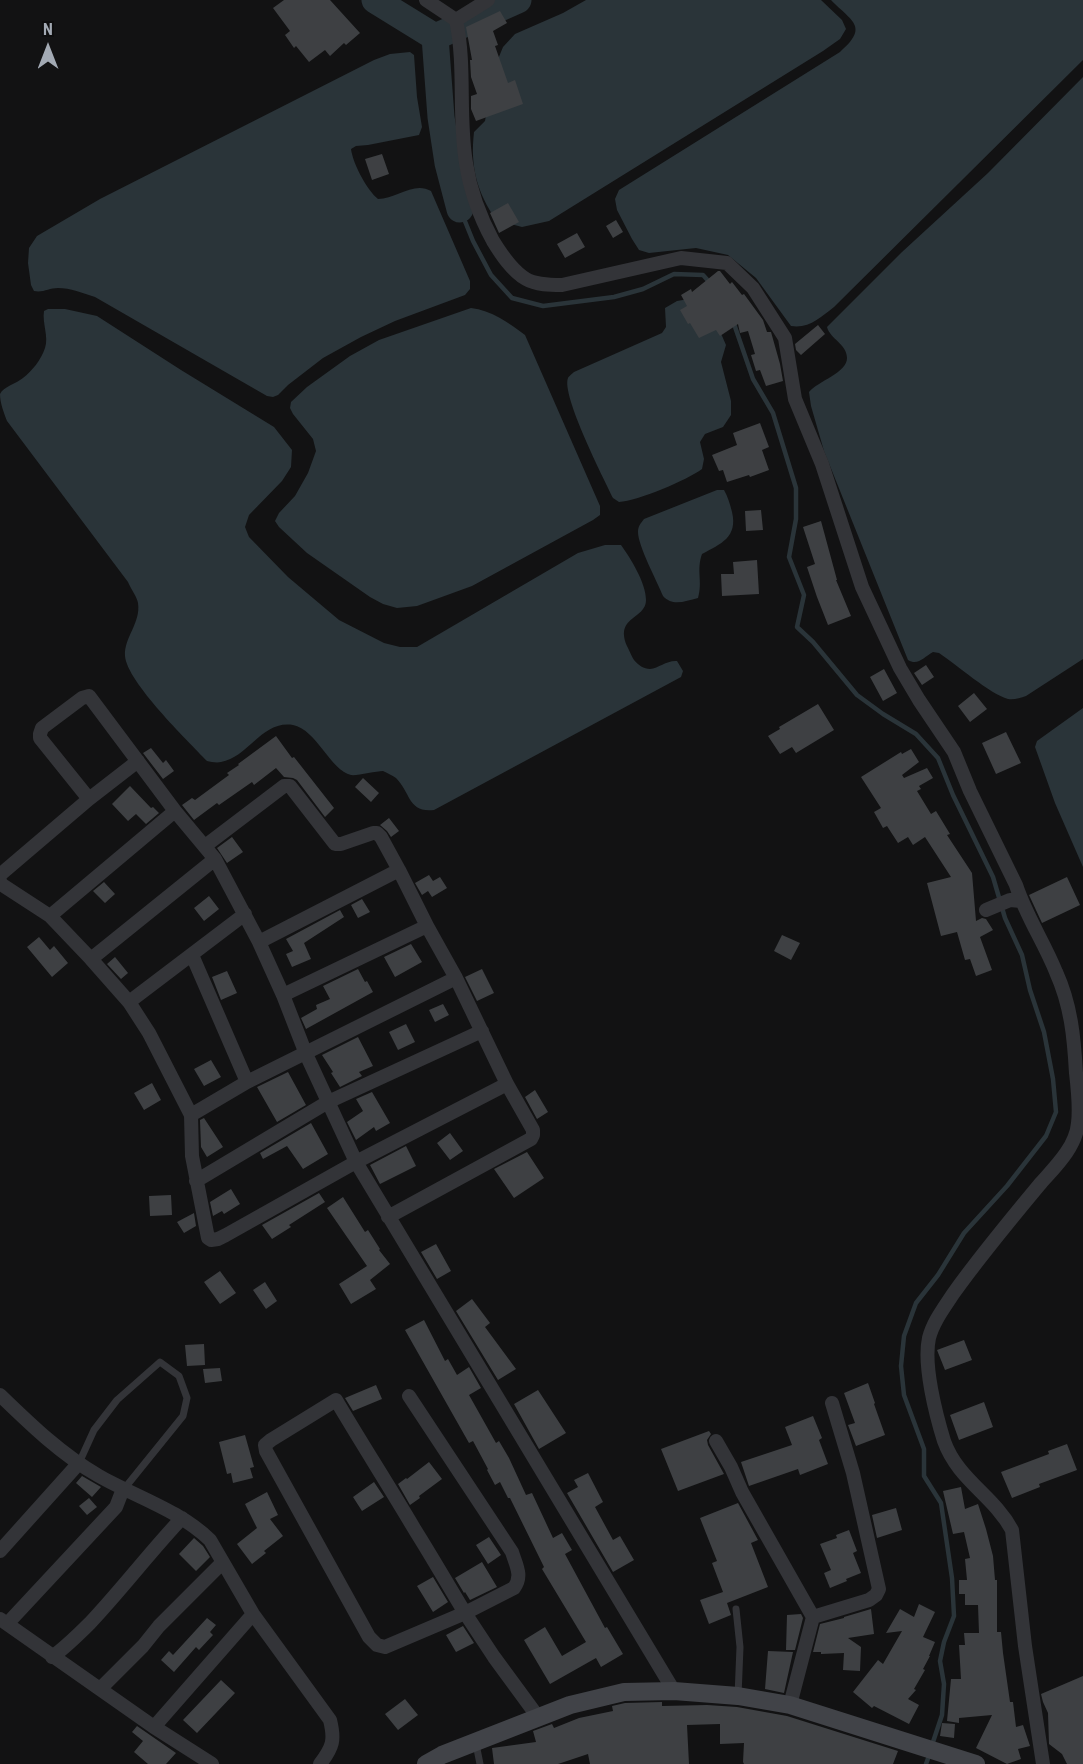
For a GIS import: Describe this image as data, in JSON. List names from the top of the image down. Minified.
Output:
{"north":"top"}
